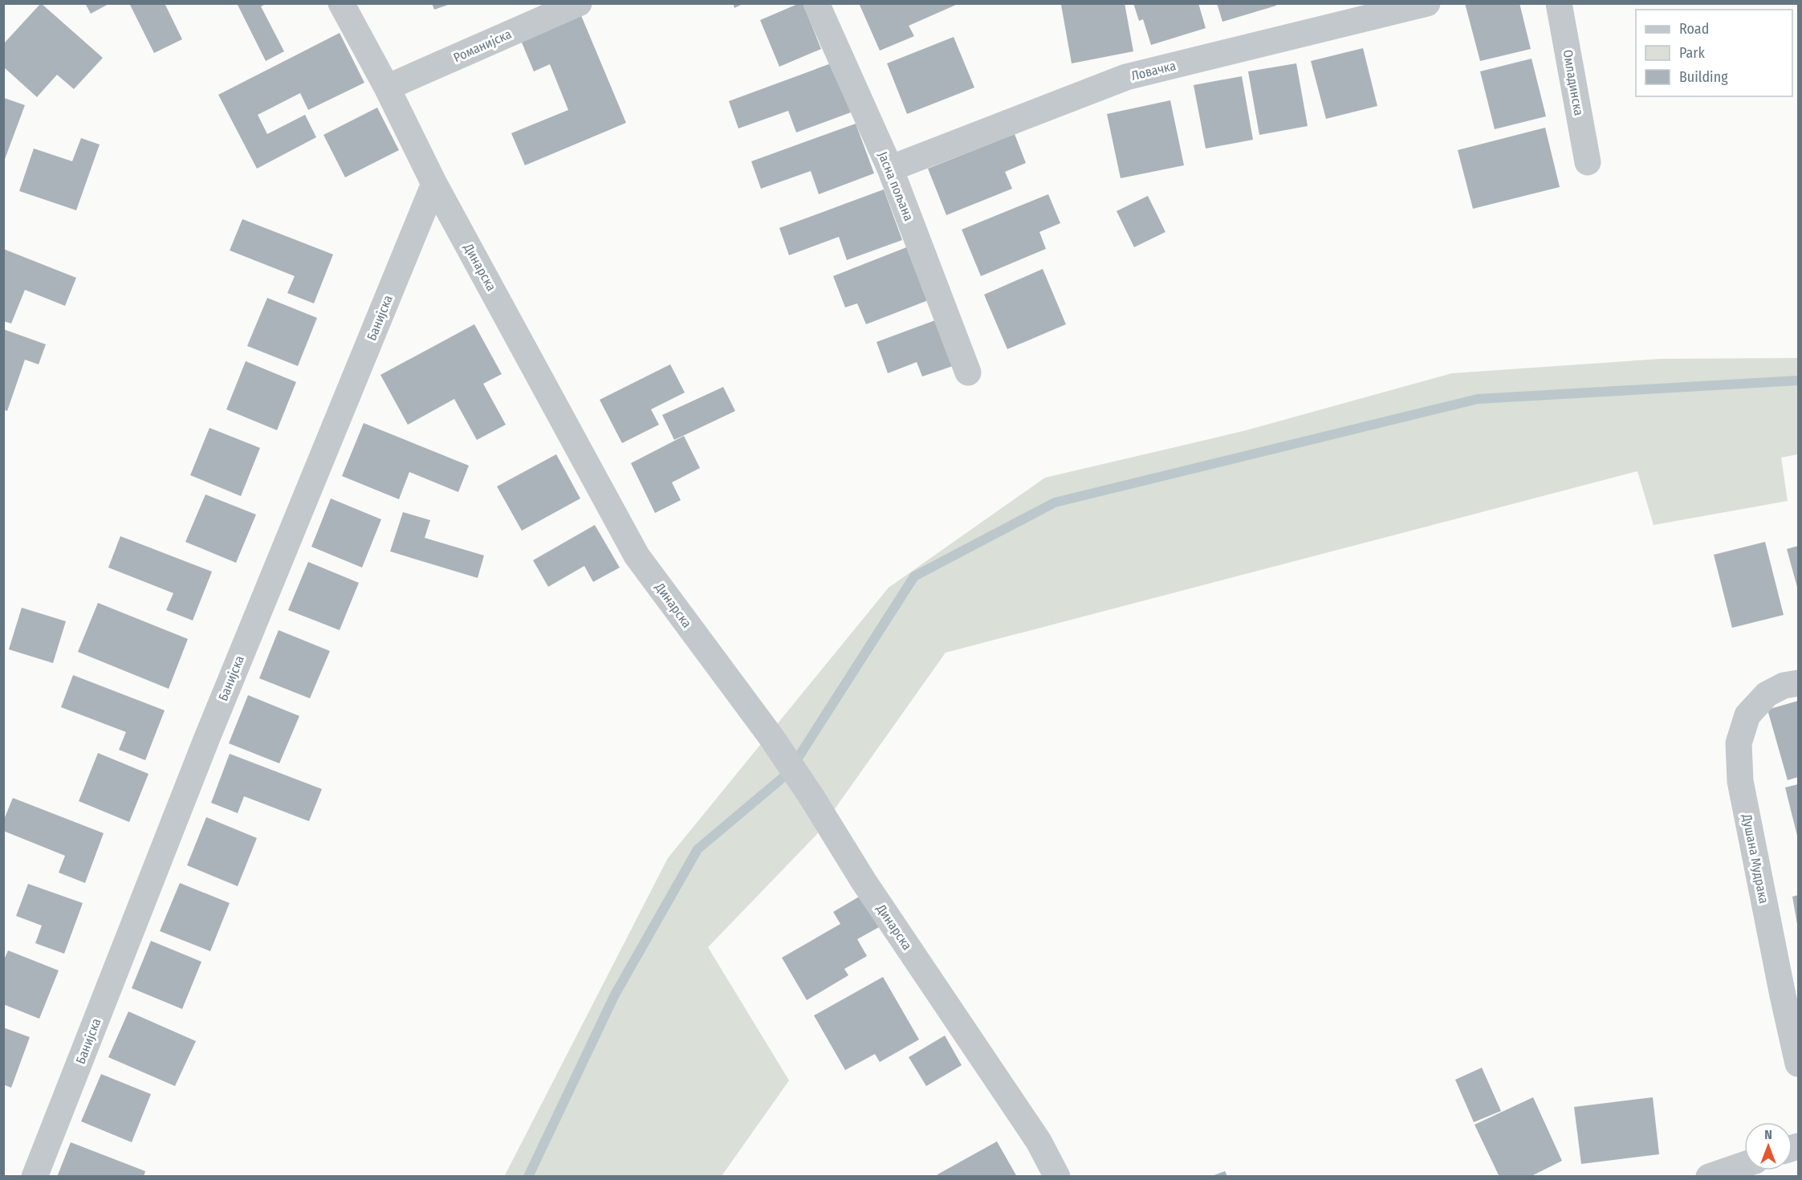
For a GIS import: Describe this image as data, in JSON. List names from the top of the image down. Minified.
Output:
{"streets":{"street":["Романијска","Ловачка","Омладинска","Јасна пољана","Динарска","Банијска","Душана Мудрака"]},"crossings":[["Романијска","Динарска"],["Ловачка","Јасна пољана"],["Динарска","Банијска"]],"legend":["Road","Park","Building"],"north":"top"}
